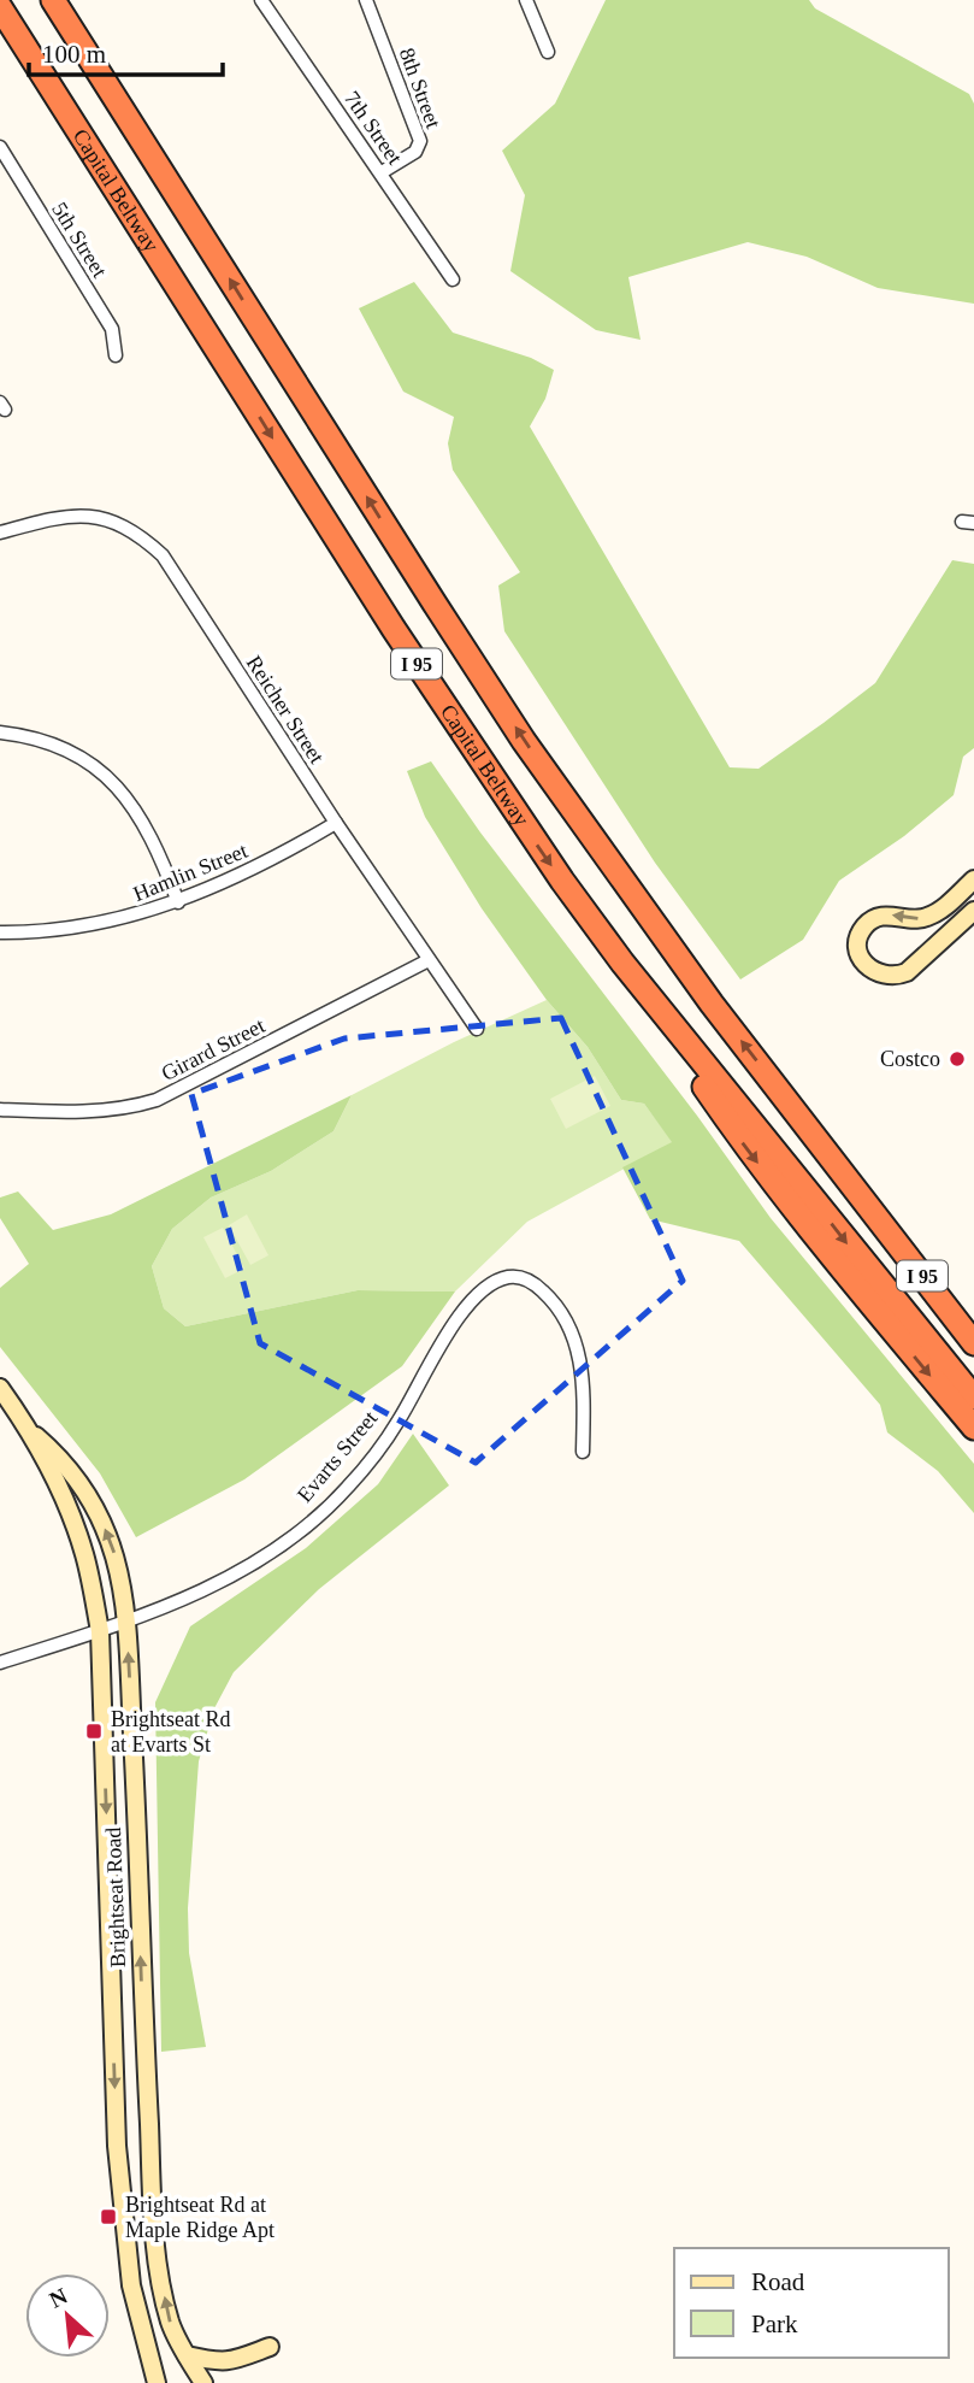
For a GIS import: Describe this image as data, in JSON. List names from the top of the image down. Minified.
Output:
{"streets":{"highway":["Capital Beltway","I 95"],"street":["8th Street","7th Street","5th Street","Reicher Street","Hamlin Street","Girard Street","Evarts Street","Brightseat Road"]},"crossings":[["8th Street","7th Street"],["Reicher Street","Hamlin Street"],["Reicher Street","Girard Street"],["Evarts Street","Brightseat Road"]],"places":{"other":["Costco"],"transit":["Brightseat Rd at Evarts St","Brightseat Rd at Maple Ridge Apt"]},"legend":["Road","Park"],"scale_bar":"100 m","north":"top left"}
